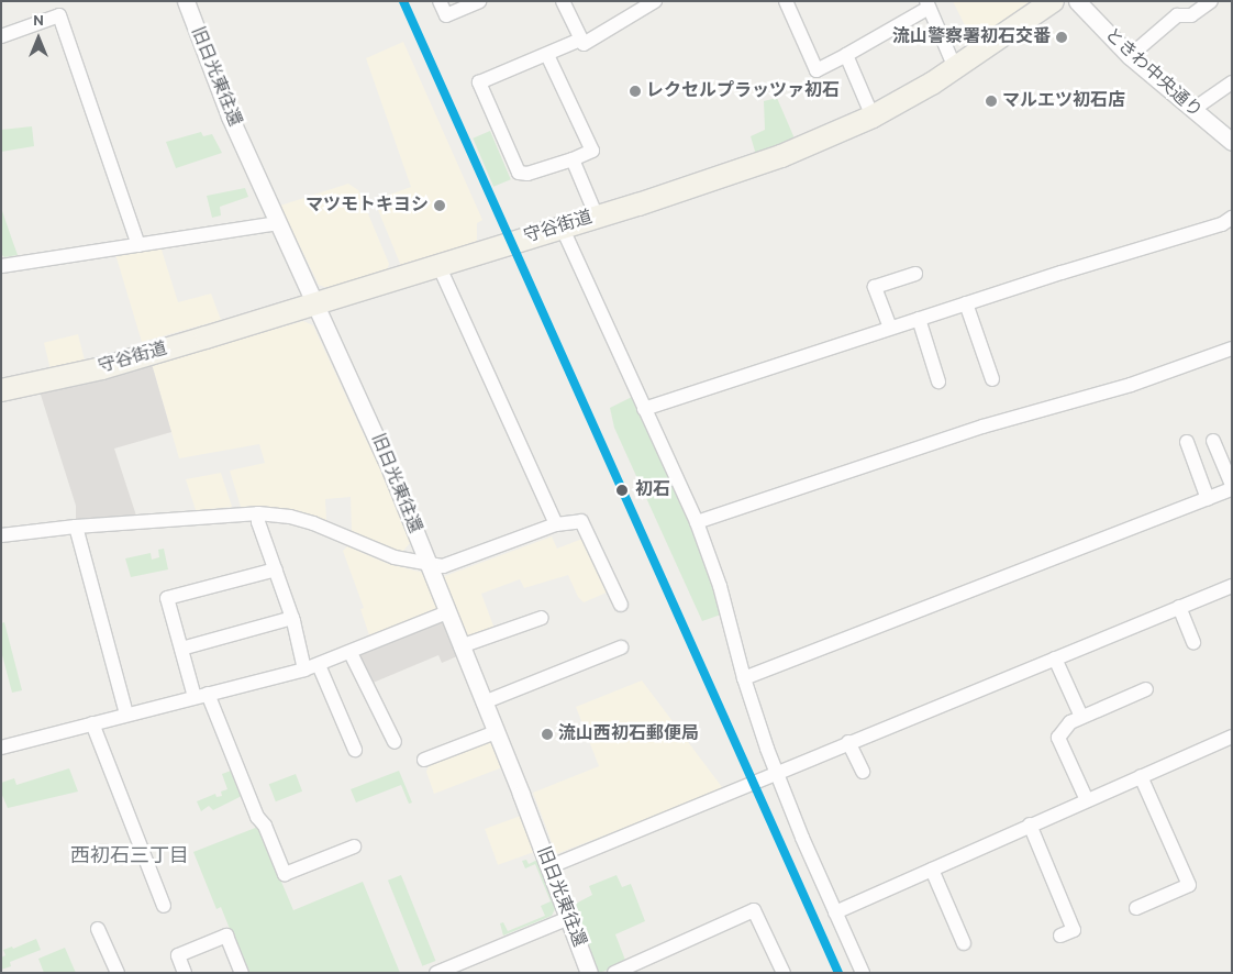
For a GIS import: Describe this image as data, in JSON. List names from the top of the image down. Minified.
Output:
{"streets":{"main road":["守谷街道"],"street":["ときわ中央通り","旧日光東往還"]},"crossings":[["旧日光東往還","守谷街道"]],"districts":["西初石三丁目"],"places":["流山警察署初石交番","レクセルプラッツァ初石","マルエツ初石店","マツモトキヨシ","初石","流山西初石郵便局"],"north":"top"}
